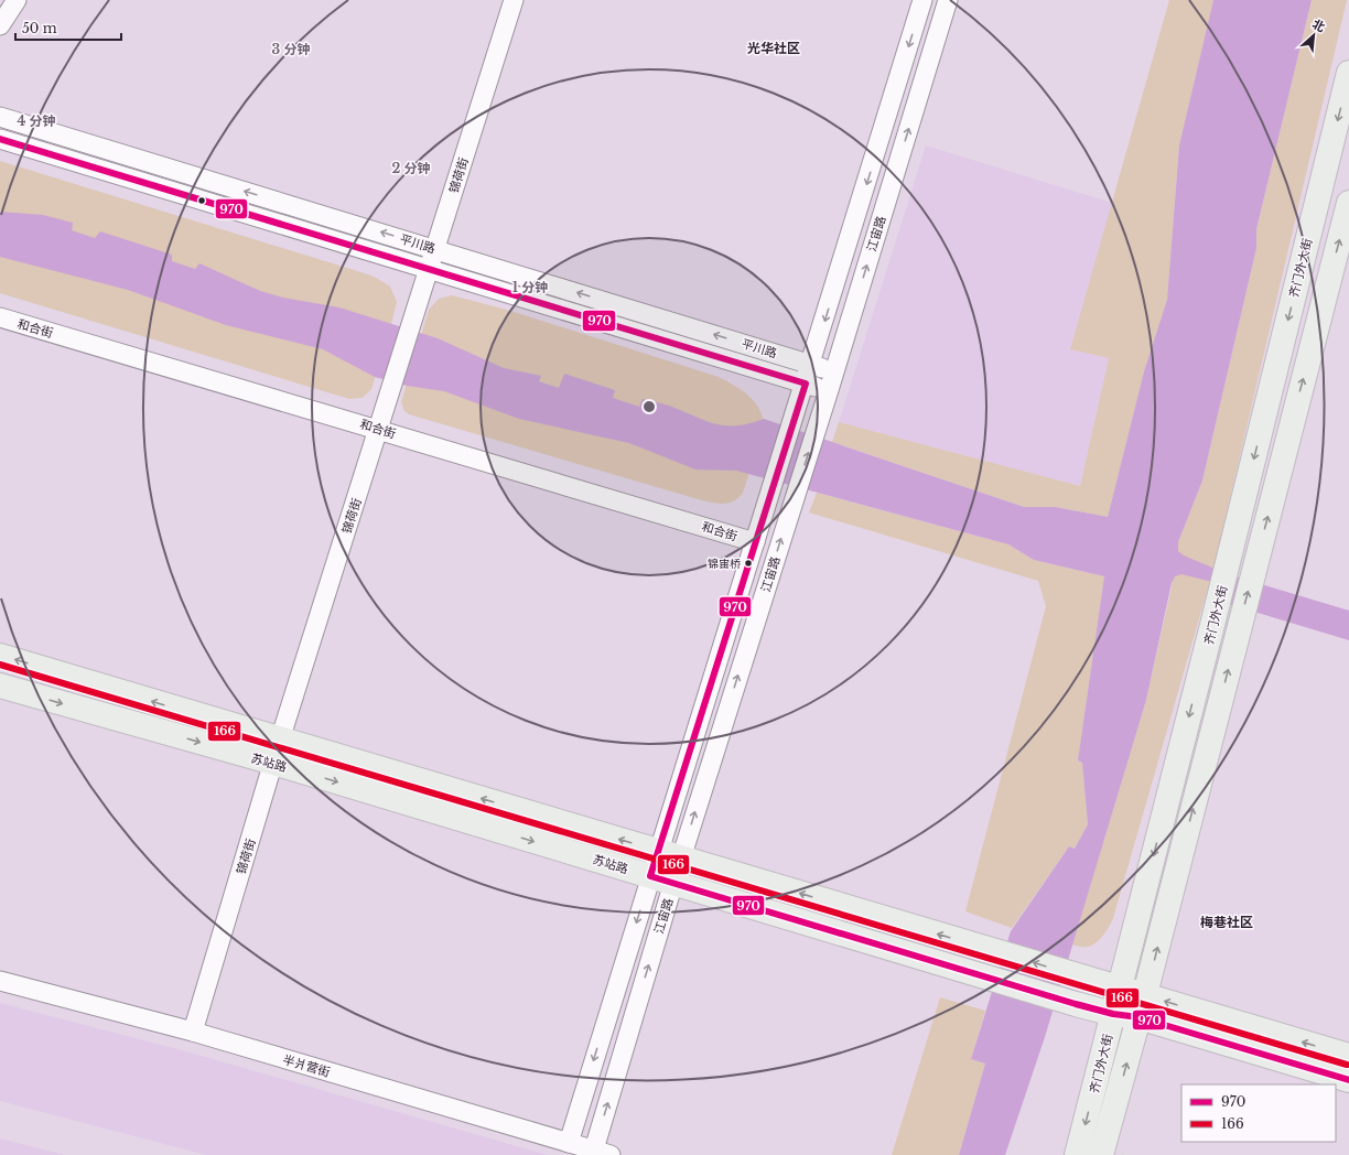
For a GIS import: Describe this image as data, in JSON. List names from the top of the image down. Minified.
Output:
{"streets":{"main road":["齐门外大街","苏站路"],"street":["锦荷街","江宙路","平川路","和合街","半爿营街"]},"crossings":[["锦荷街","平川路"],["锦荷街","和合街"],["锦荷街","苏站路"],["锦荷街","半爿营街"],["江宙路","平川路"],["江宙路","和合街"],["江宙路","苏站路"],["江宙路","半爿营街"],["齐门外大街","苏站路"]],"districts":["光华社区","梅巷社区"],"places":["锦宙桥"],"lines":["transit line 970","transit line 166"],"legend":["970","166"],"scale_bar":"50 m","north":"top right","rings":["3 分钟","4 分钟","2 分钟","1 分钟"]}
